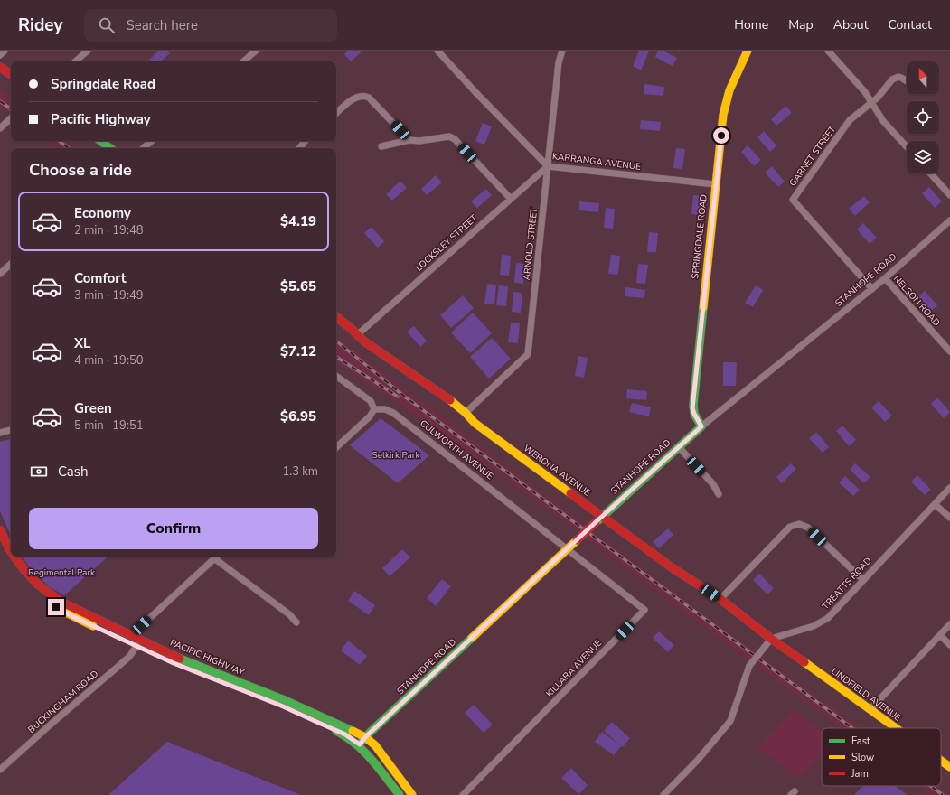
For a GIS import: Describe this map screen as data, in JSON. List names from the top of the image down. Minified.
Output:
{"streets":{"main road":["SPRINGDALE ROAD","STANHOPE ROAD","WERONA AVENUE","PACIFIC HIGHWAY","LINDFIELD AVENUE"],"street":["GARNET STREET","KARRANGA AVENUE","LOCKSLEY STREET","ARNOLD STREET","NELSON ROAD","CULWORTH AVENUE","TREATTS ROAD","KILLARA AVENUE","BUCKINGHAM ROAD"]},"crossings":[["GARNET STREET","STANHOPE ROAD"],["KARRANGA AVENUE","SPRINGDALE ROAD"],["KARRANGA AVENUE","LOCKSLEY STREET"],["KARRANGA AVENUE","ARNOLD STREET"],["SPRINGDALE ROAD","STANHOPE ROAD"],["LOCKSLEY STREET","ARNOLD STREET"],["LOCKSLEY STREET","WERONA AVENUE"],["ARNOLD STREET","WERONA AVENUE"],["STANHOPE ROAD","NELSON ROAD"],["STANHOPE ROAD","CULWORTH AVENUE"],["STANHOPE ROAD","WERONA AVENUE"],["STANHOPE ROAD","PACIFIC HIGHWAY"],["STANHOPE ROAD","KILLARA AVENUE"],["CULWORTH AVENUE","KILLARA AVENUE"],["WERONA AVENUE","TREATTS ROAD"],["WERONA AVENUE","LINDFIELD AVENUE"],["TREATTS ROAD","LINDFIELD AVENUE"],["PACIFIC HIGHWAY","BUCKINGHAM ROAD"]],"parks":["Selkirk Park","Regimental Park"],"legend":["Fast","Slow","Jam"],"north":"top","page":{"header":"Ridey","search":"Search here","nav":["Home","Map","About","Contact"],"banner":["Springdale Road","Pacific Highway"],"heading":"Choose a ride","list":[{"name":"Economy","note":"2 min · 19:48","value":"$4.19"},{"name":"Comfort","note":"3 min · 19:49","value":"$5.65"},{"name":"XL","note":"4 min · 19:50","value":"$7.12"},{"name":"Green","note":"5 min · 19:51","value":"$6.95"}],"pay":["Cash","1.3 km"],"buttons":"Confirm"}}
